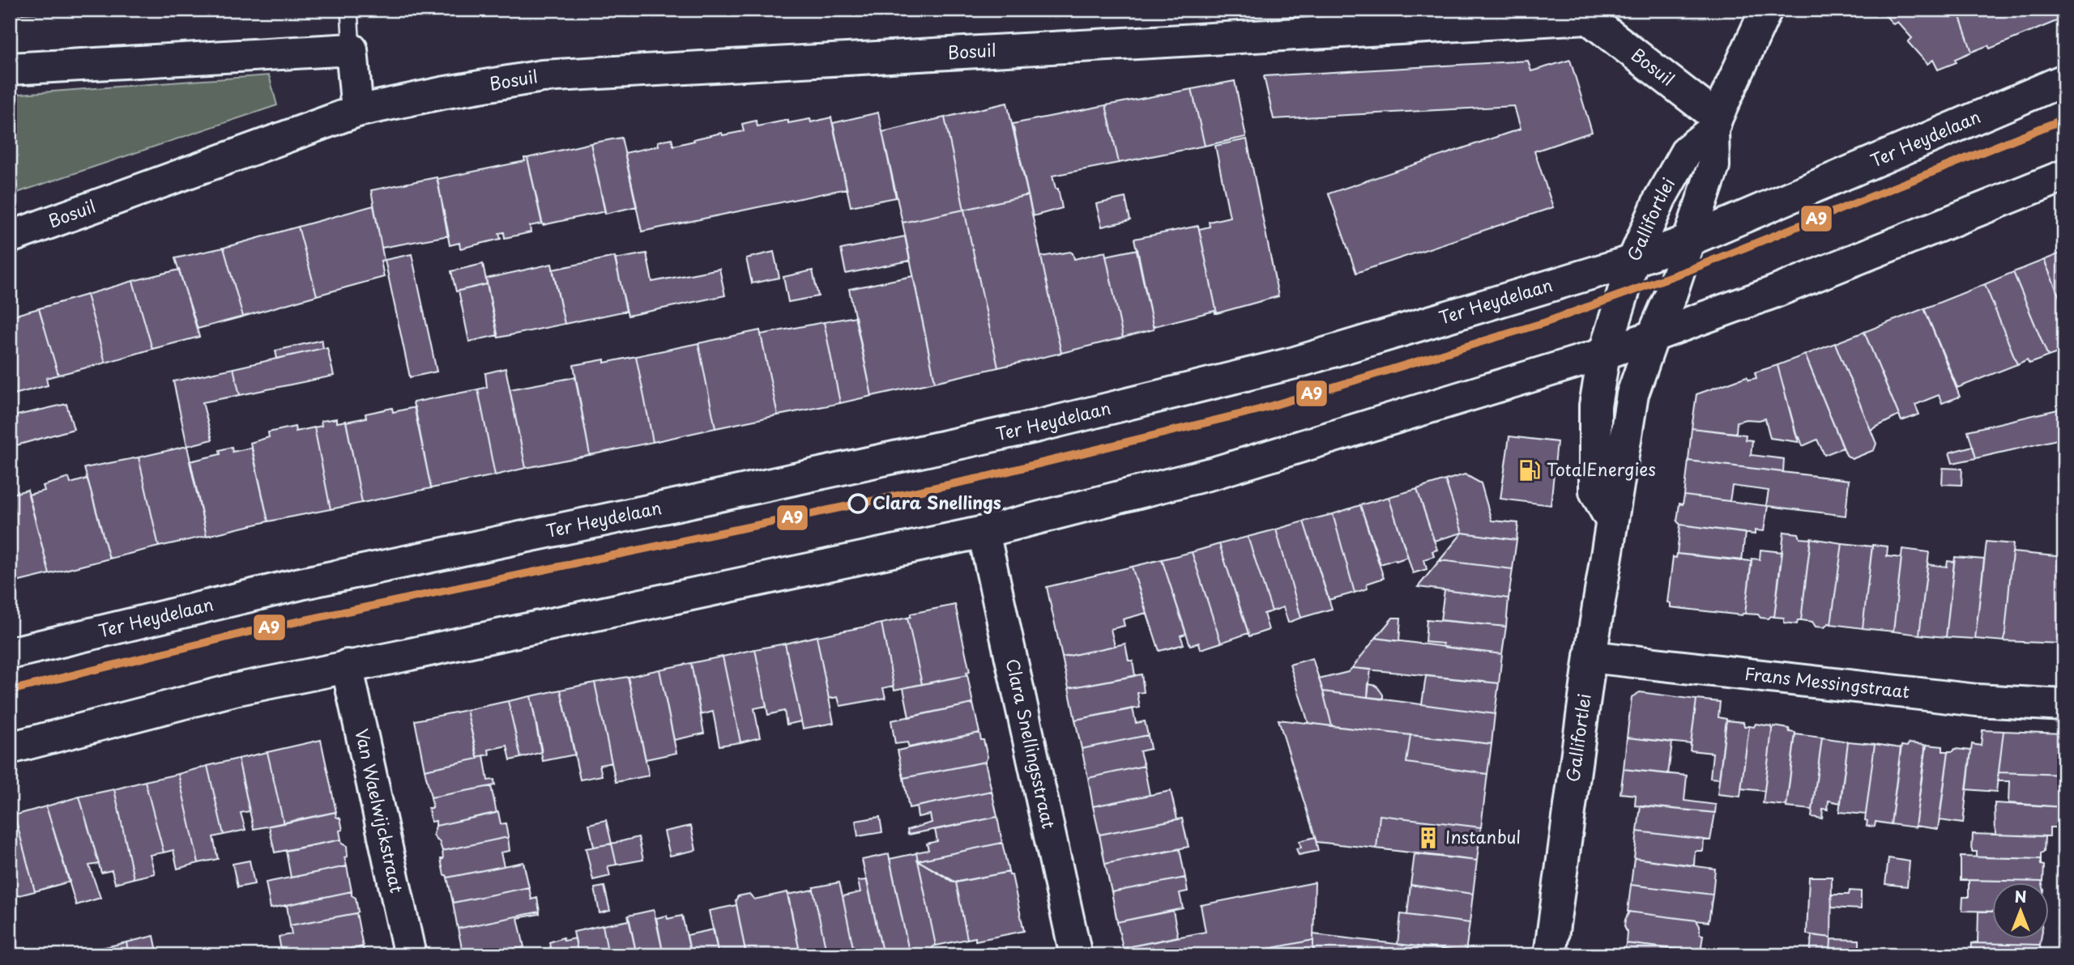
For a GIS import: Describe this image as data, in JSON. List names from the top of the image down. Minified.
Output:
{"streets":{"street":["Bosuil","Ter Heydelaan","Gallifortlei","Frans Messingstraat","Clara Snellingsstraat","Van Waelwijckstraat"]},"crossings":[["Bosuil","Gallifortlei"],["Ter Heydelaan","Gallifortlei"],["Gallifortlei","Frans Messingstraat"]],"places":{"fuel station":["TotalEnergies"],"other":["Clara Snellings"],"building":["Instanbul"]},"lines":["transit line A9"],"north":"top"}
